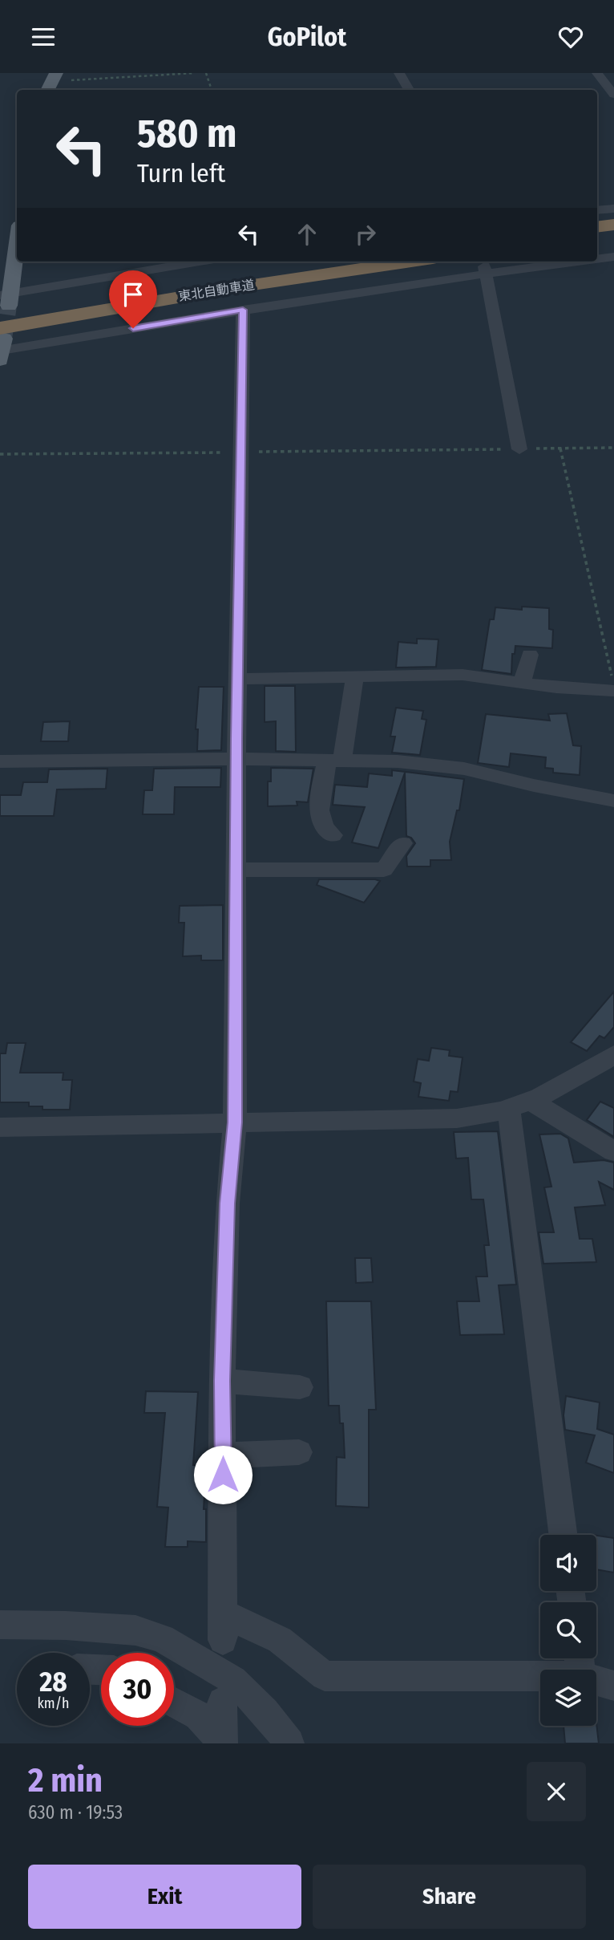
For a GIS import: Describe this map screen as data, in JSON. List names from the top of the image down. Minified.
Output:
{"streets":{"highway":["東北自動車道"]},"page":{"header":"GoPilot","turn":["580 m","Turn left"],"speed":"28 km/h","limit":"30","heading":["2 min","630 m · 19:53"],"buttons":["Exit","Share"]}}
